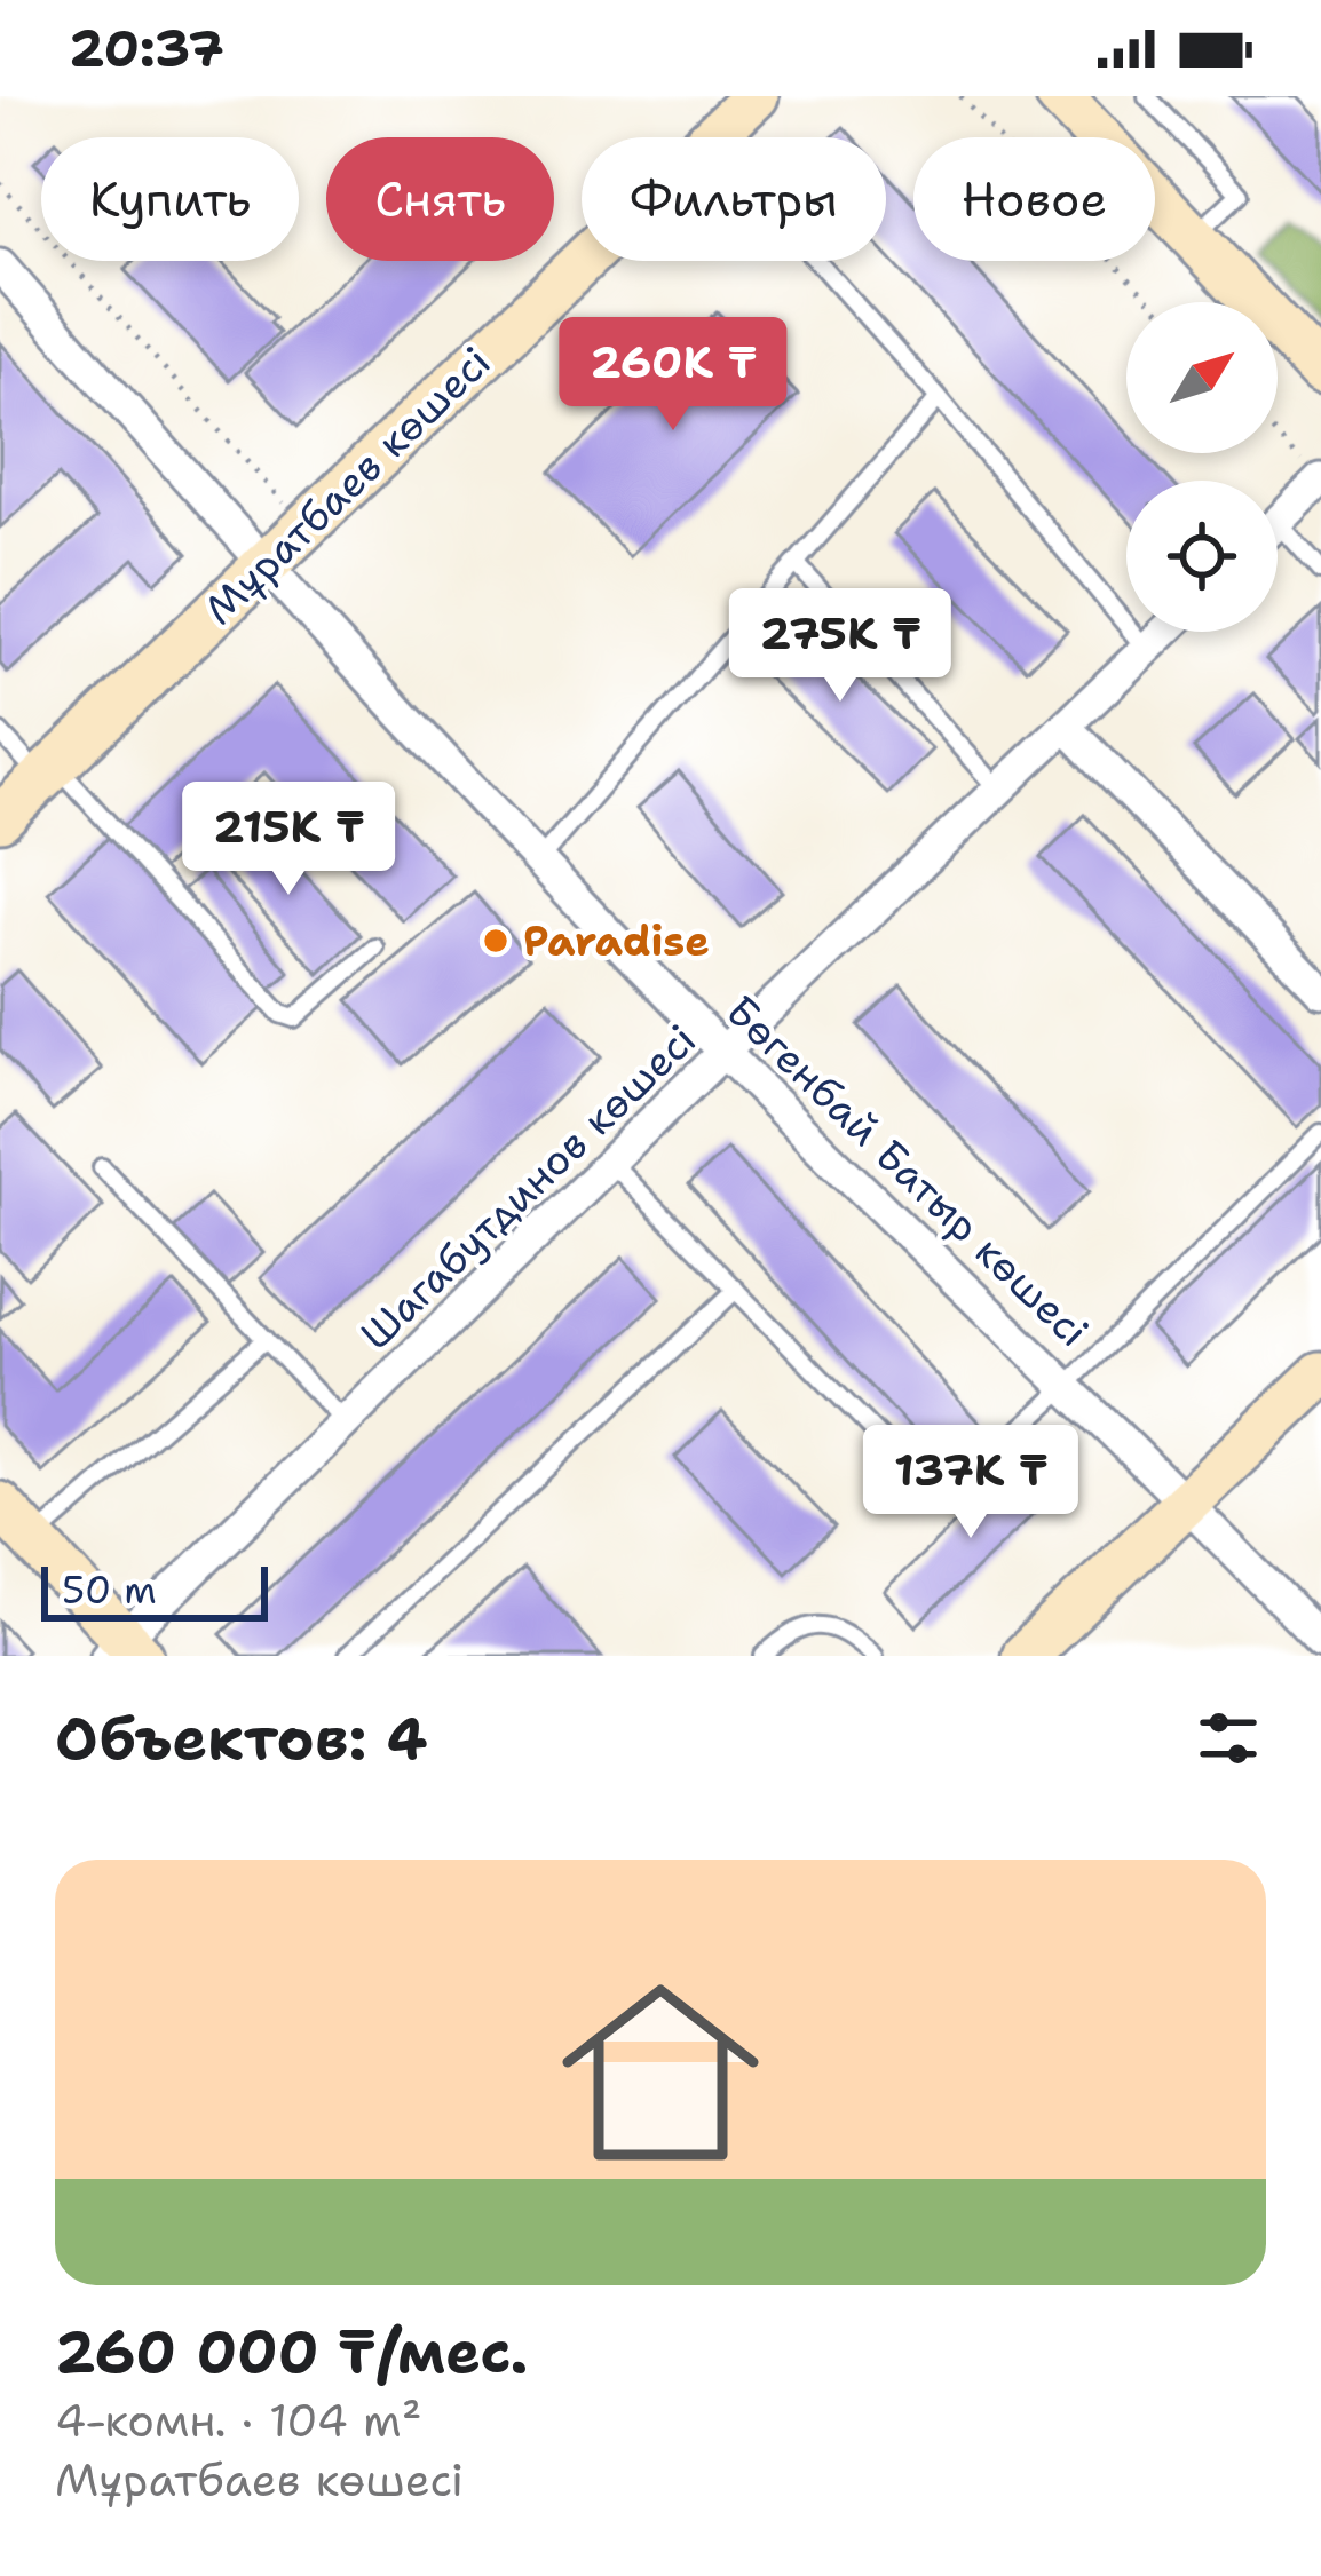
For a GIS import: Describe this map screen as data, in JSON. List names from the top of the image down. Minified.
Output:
{"streets":{"street":["Мұратбаев көшесі","Бөгенбай Батыр көшесі","Шагабутдинов көшесі"]},"crossings":[["Мұратбаев көшесі","Бөгенбай Батыр көшесі"],["Бөгенбай Батыр көшесі","Шагабутдинов көшесі"]],"places":["Paradise"],"scale_bar":"50 m","north":"top right","page":{"status":"20:37","chip":["Купить","Снять","Фильтры","Новое"],"price":["260K ₸","275K ₸","215K ₸","137K ₸"],"scale":"50 m","heading":"Объектов: 4","list":[{"name":"260 000 ₸/мес.","note":"4-комн. · 104 m² · Мұратбаев көшесі"}]}}
